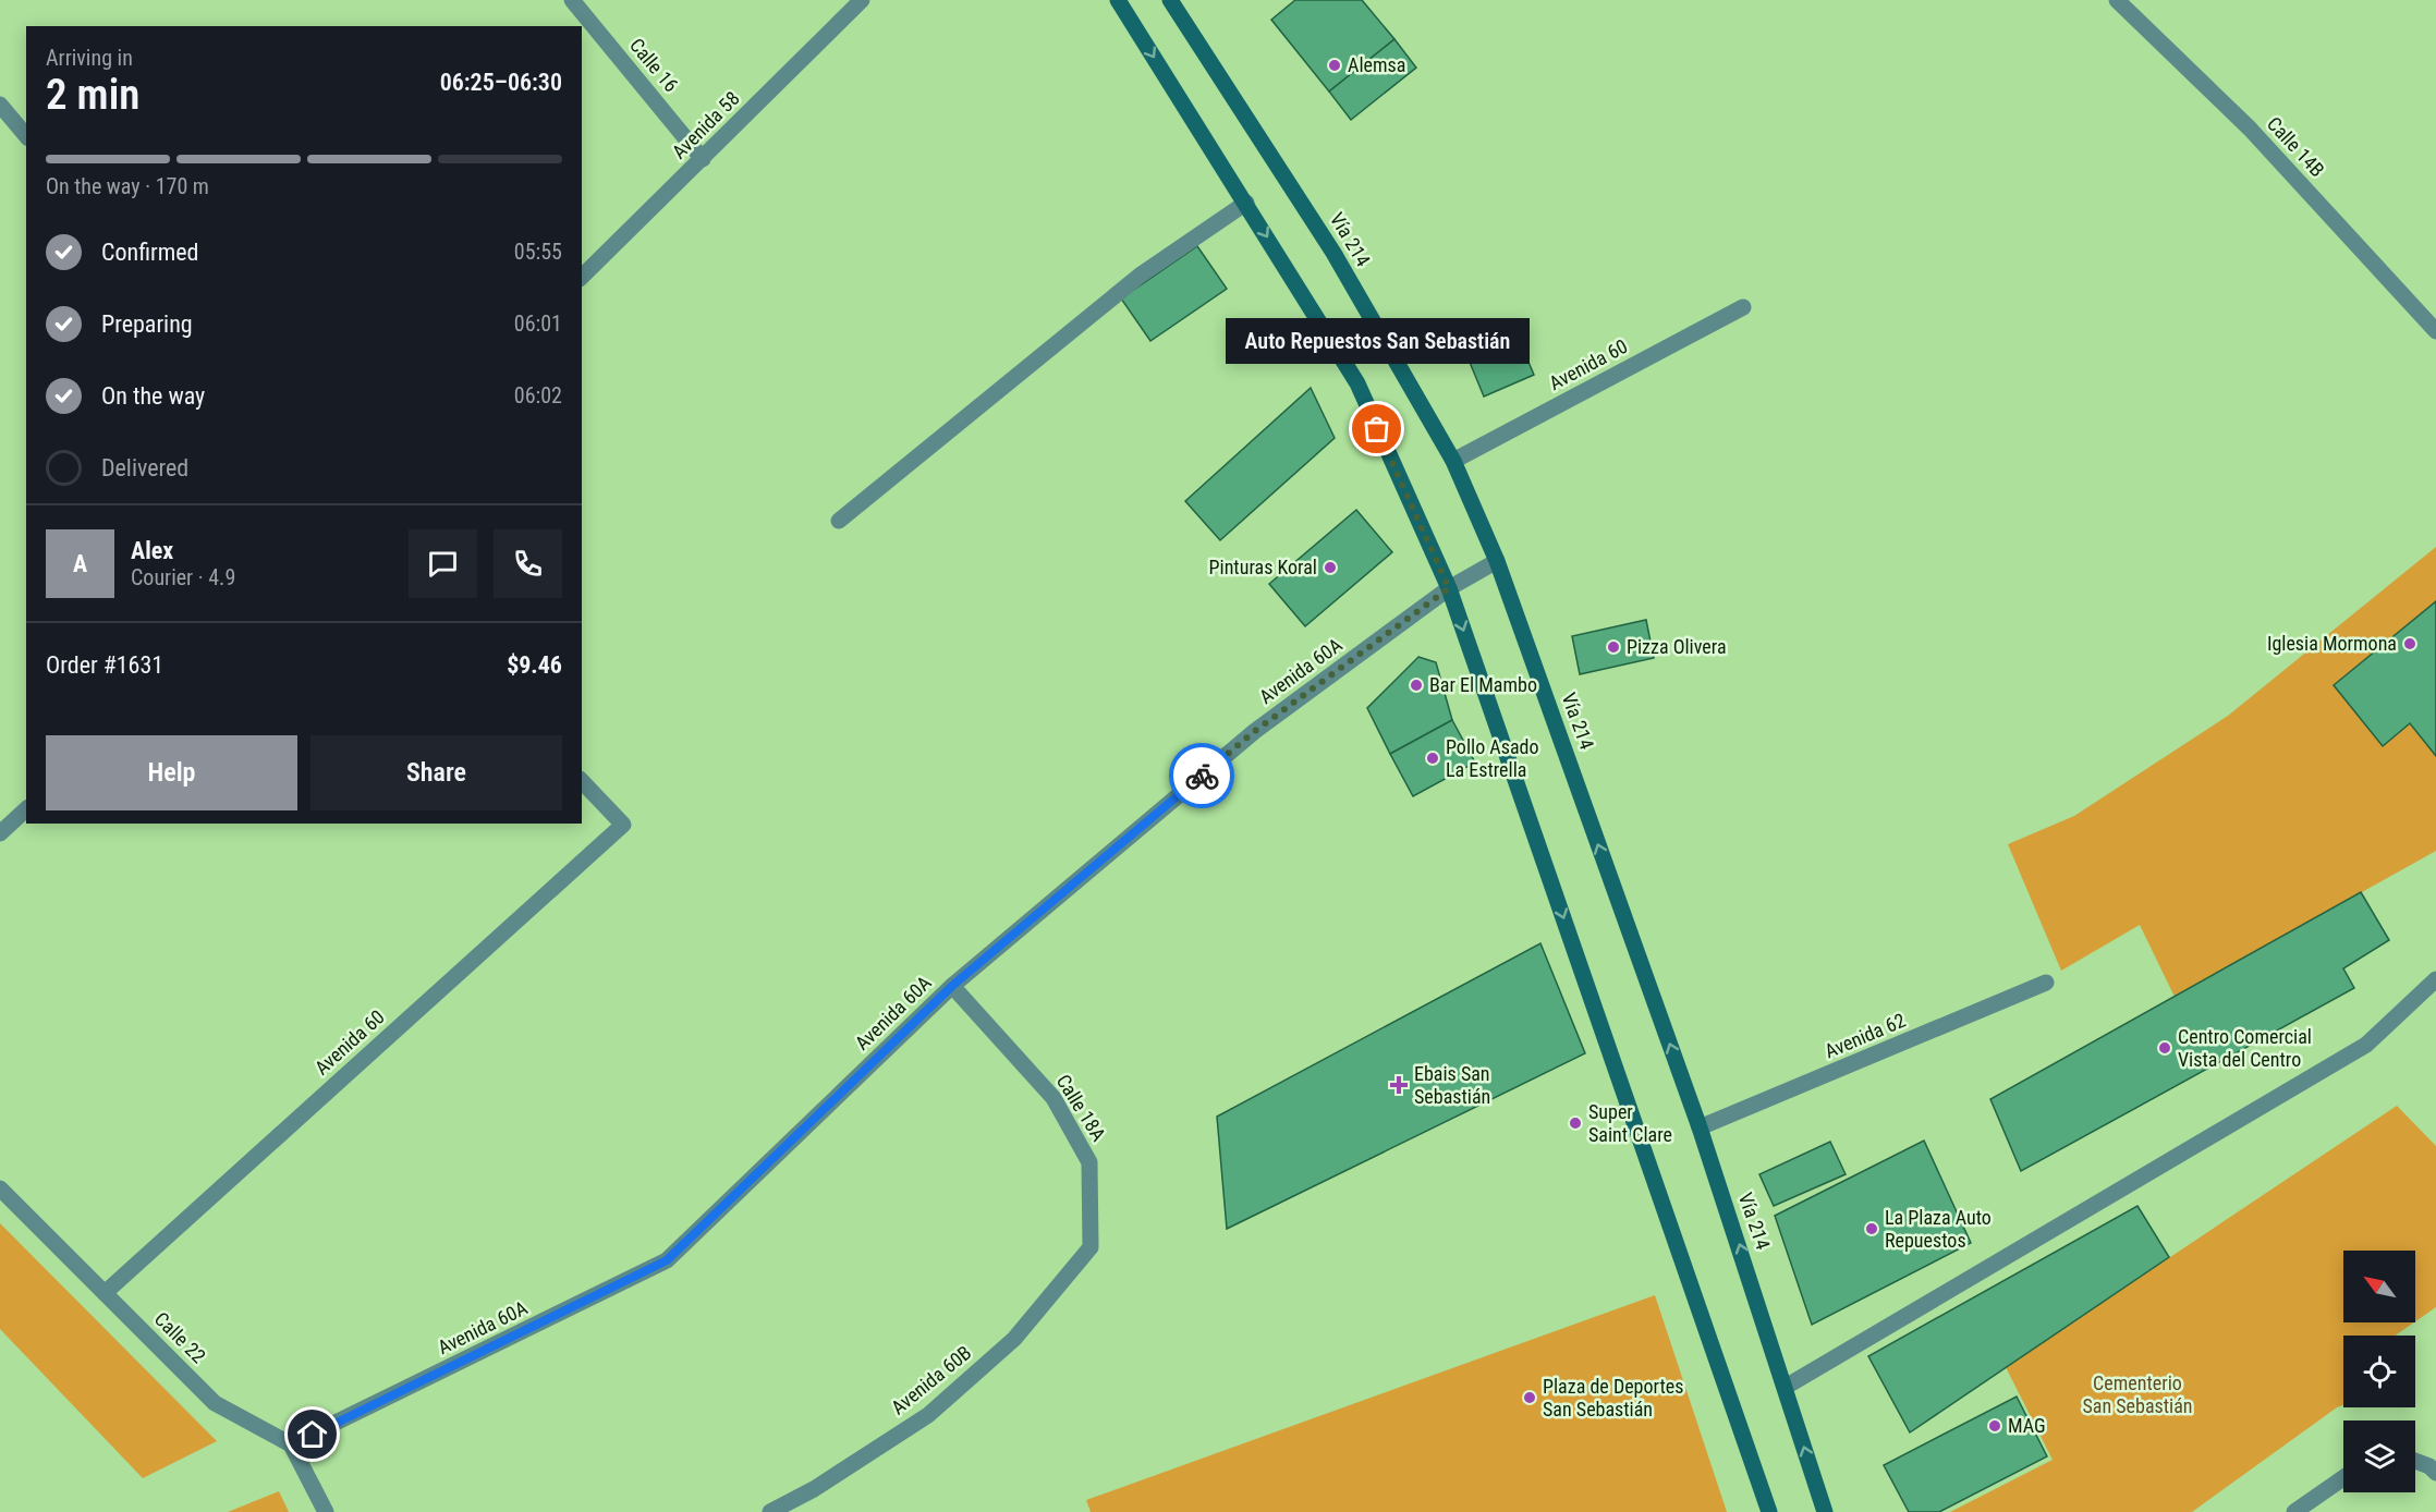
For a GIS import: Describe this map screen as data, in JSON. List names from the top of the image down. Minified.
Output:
{"streets":{"main road":["Vía 214"],"street":["Calle 16","Avenida 58","Calle 14B","Avenida 60","Avenida 60A","Avenida 62","Calle 18A","Calle 22","Avenida 60B"]},"crossings":[["Calle 16","Avenida 58"],["Vía 214","Avenida 60"],["Vía 214","Avenida 60A"],["Vía 214","Avenida 62"],["Avenida 60","Calle 22"],["Avenida 60A","Calle 18A"],["Avenida 60A","Calle 22"],["Calle 18A","Avenida 60B"]],"parks":["Cementerio San Sebastián"],"places":{"other":["Alemsa","Auto Repuestos San Sebastián","Pinturas Koral","Iglesia Mormona","Pizza Olivera","Bar El Mambo","Pollo Asado La Estrella","Centro Comercial Vista del Centro","Super Saint Clare","La Plaza Auto Repuestos","Plaza de Deportes San Sebastián","MAG"],"health":["Ebais San Sebastián"]},"north":"top left","page":{"heading":["2 min","Arriving in","06:25–06:30"],"panel":["Alex","Courier · 4.9","Order #1631","$9.46"],"bar":"On the way · 170 m","list":[["Confirmed","05:55"],["Preparing","06:01"],["On the way","06:02"],"Delivered"],"bubble":"Auto Repuestos San Sebastián","round":"A","buttons":["Help","Share"]}}
